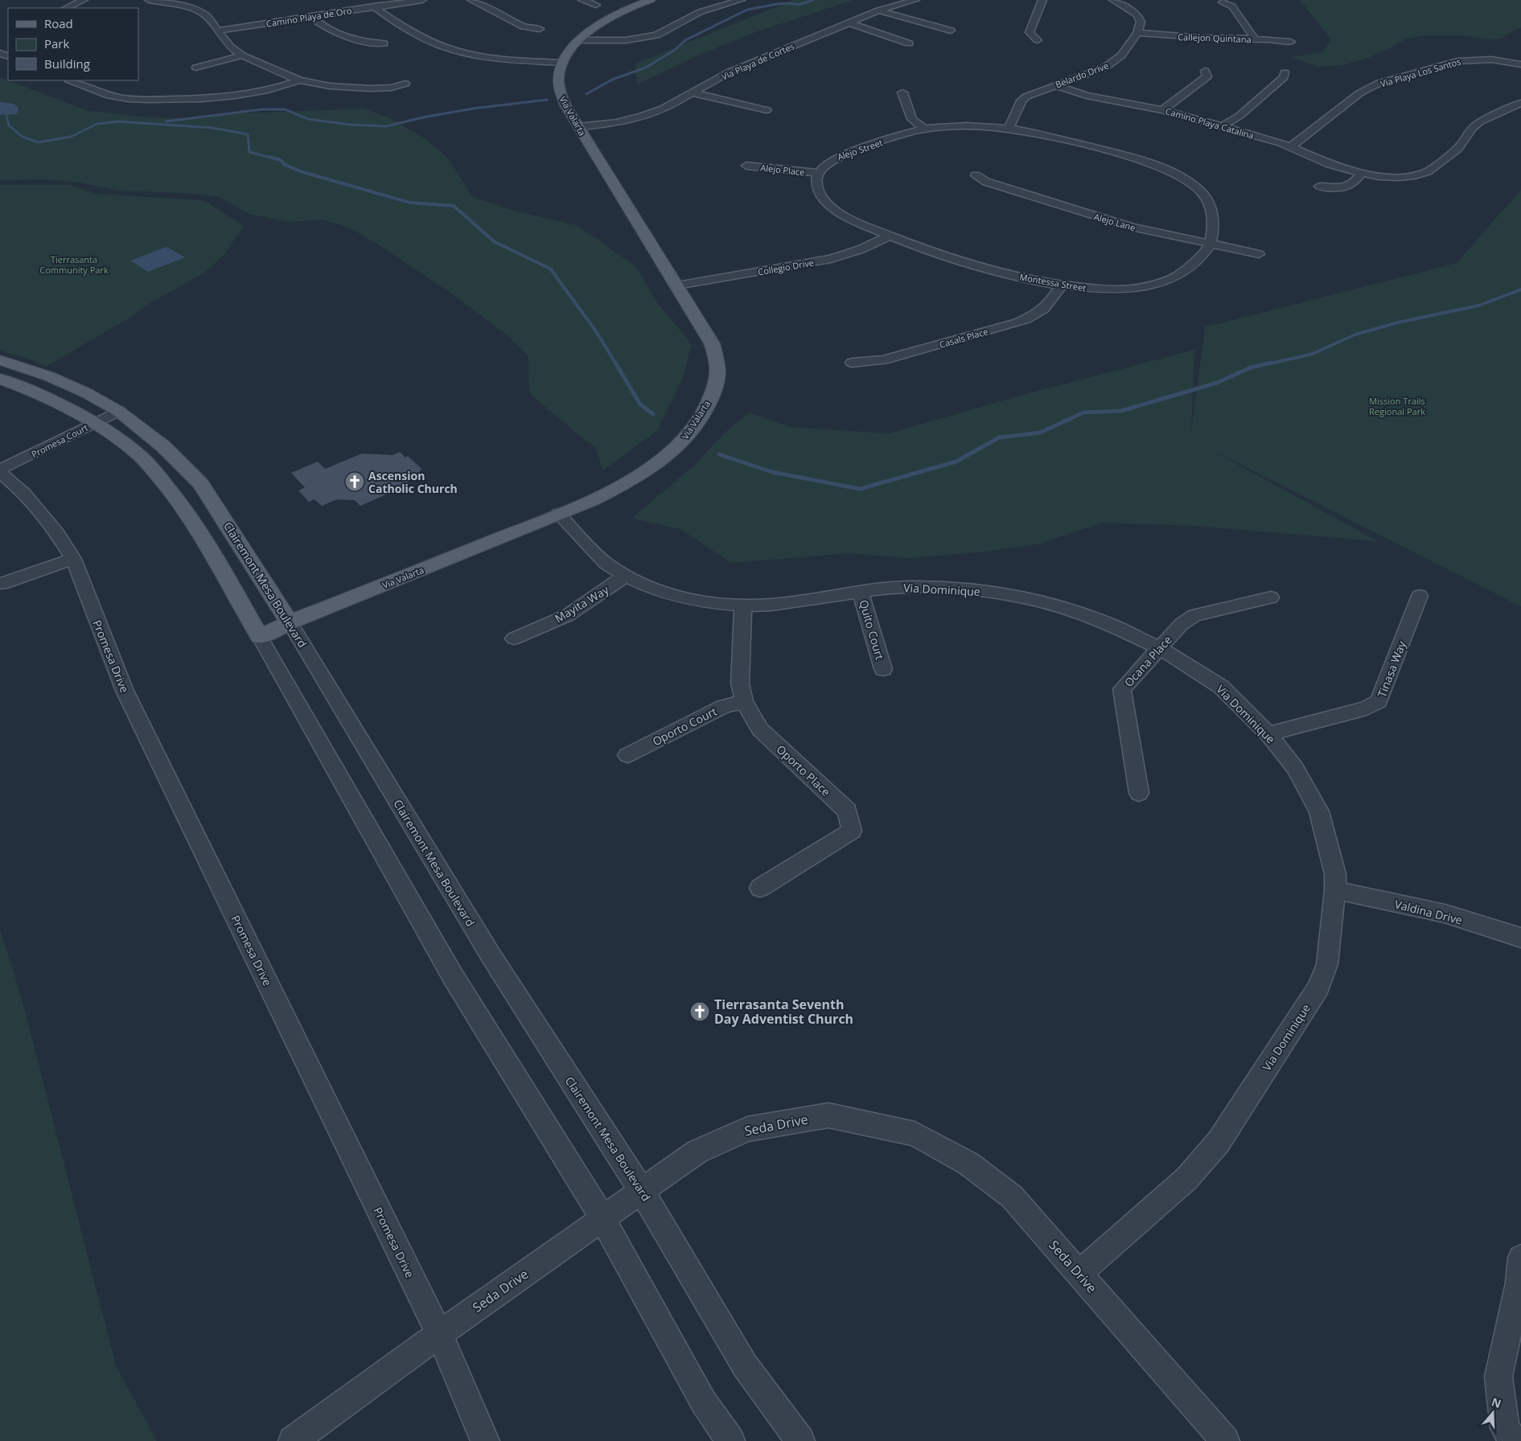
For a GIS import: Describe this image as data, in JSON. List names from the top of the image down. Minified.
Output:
{"streets":{"main road":["Via Valarta","Clairemont Mesa Boulevard"],"street":["Camino Playa de Oro","Callejon Quintana","Via Playa de Cortes","Via Playa Los Santos","Belardo Drive","Camino Playa Catalina","Alejo Street","Alejo Place","Alejo Lane","Collegio Drive","Montessa Street","Casals Place","Promesa Court","Via Dominique","Mayita Way","Quito Court","Promesa Drive","Ocana Place","Tinasa Way","Oporto Court","Oporto Place","Valdina Drive","Seda Drive"]},"crossings":[["Callejon Quintana","Belardo Drive"],["Via Playa de Cortes","Via Valarta"],["Via Playa Los Santos","Camino Playa Catalina"],["Belardo Drive","Camino Playa Catalina"],["Belardo Drive","Alejo Street"],["Via Valarta","Collegio Drive"],["Via Valarta","Clairemont Mesa Boulevard"],["Via Valarta","Via Dominique"],["Alejo Street","Alejo Place"],["Alejo Lane","Montessa Street"],["Collegio Drive","Montessa Street"],["Montessa Street","Casals Place"],["Promesa Court","Clairemont Mesa Boulevard"],["Clairemont Mesa Boulevard","Seda Drive"],["Via Dominique","Mayita Way"],["Via Dominique","Quito Court"],["Via Dominique","Ocana Place"],["Via Dominique","Tinasa Way"],["Via Dominique","Oporto Place"],["Via Dominique","Valdina Drive"],["Via Dominique","Seda Drive"],["Promesa Drive","Seda Drive"],["Oporto Court","Oporto Place"]],"parks":["Tierrasanta Community Park","Mission Trails Regional Park"],"places":{"church":["Ascension Catholic Church","Tierrasanta Seventh Day Adventist Church"]},"legend":["Road","Park","Building"],"north":"top"}
